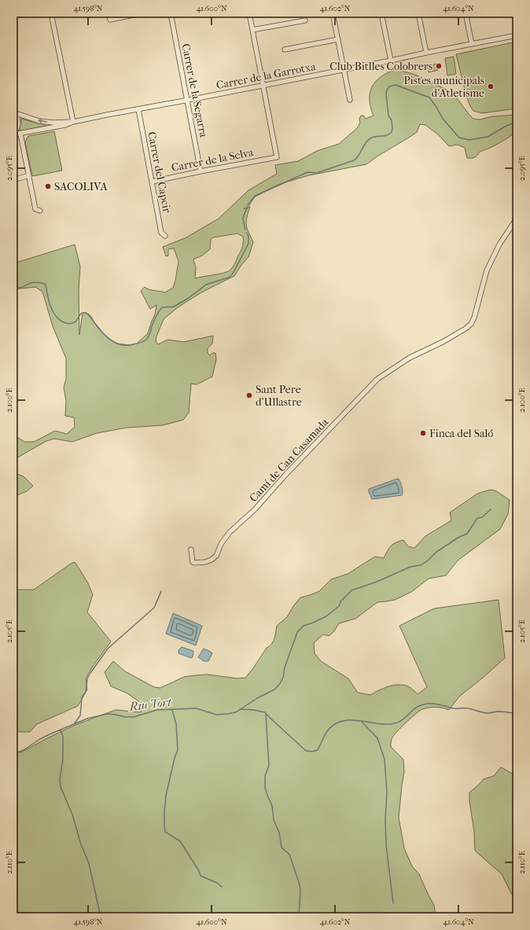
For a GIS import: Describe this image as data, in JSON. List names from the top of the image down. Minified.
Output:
{"streets":{"street":["Carrer de la Garrotxa","Carrer de la Segarra","Carrer de la Selva","Carrer del Capcir","Camí de Can Casamada"]},"crossings":[["Carrer de la Garrotxa","Carrer de la Segarra"],["Carrer de la Garrotxa","Carrer de la Selva"],["Carrer de la Garrotxa","Carrer del Capcir"],["Carrer de la Segarra","Carrer de la Selva"],["Carrer de la Selva","Carrer del Capcir"]],"water":["Riu Tort"],"places":["Club Bitlles Colobrers","Pistes municipals d'Atletisme","SACOLIVA","Sant Pere d'Ullastre","Finca del Saló"],"coordinates":["41.598°N","41.600°N","41.602°N","41.604°N","2.095°E","2.100°E","2.105°E","2.110°E"]}
